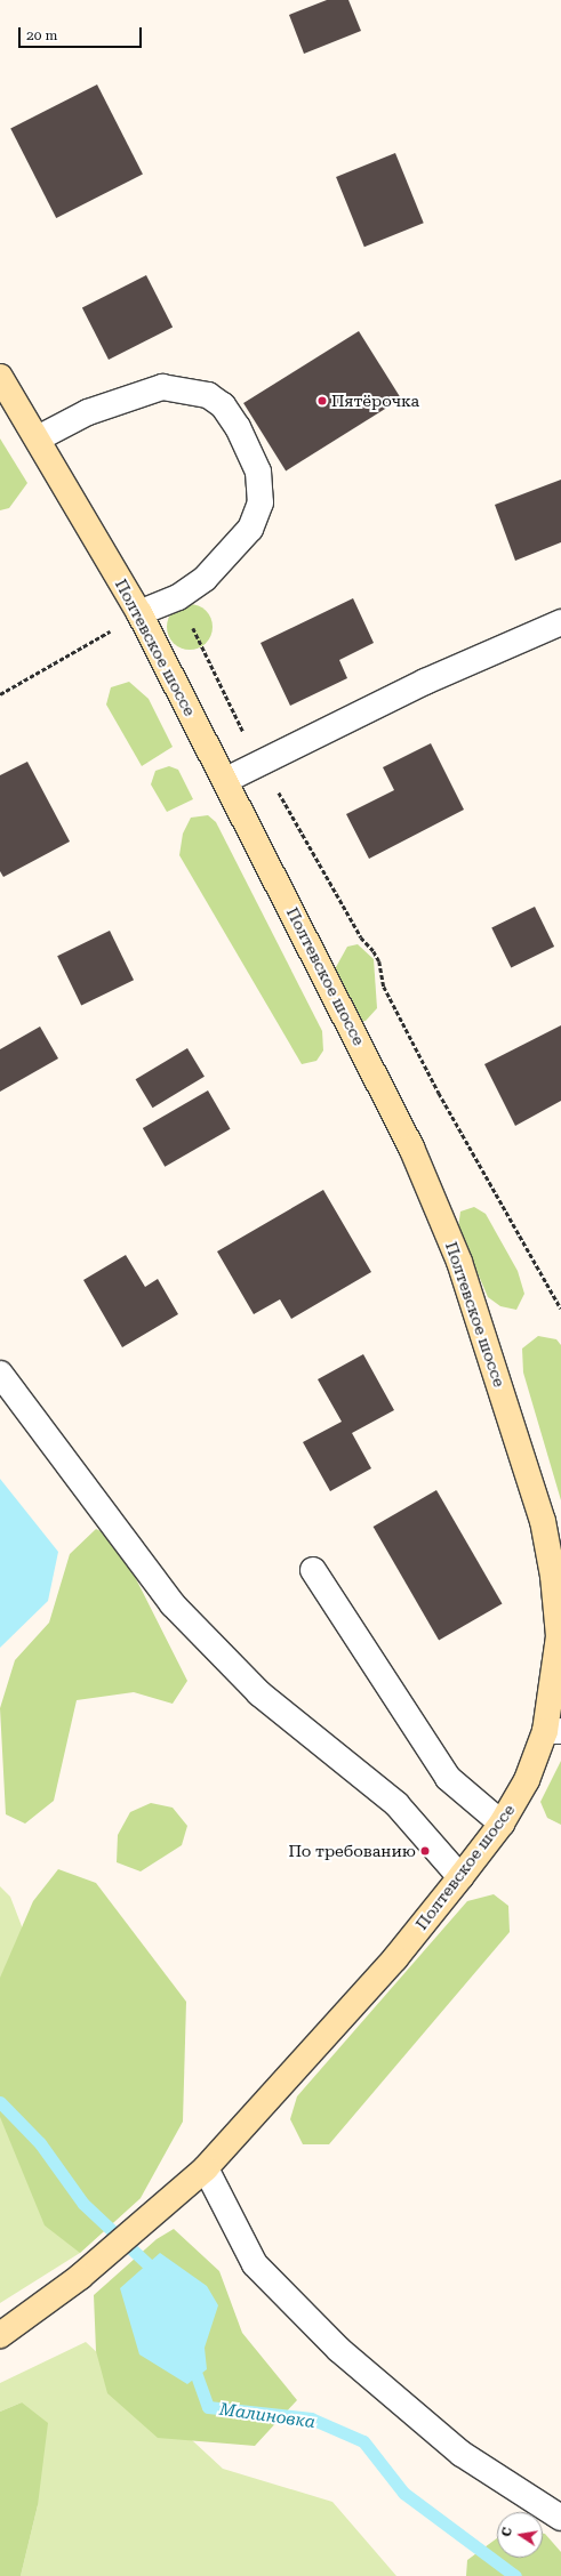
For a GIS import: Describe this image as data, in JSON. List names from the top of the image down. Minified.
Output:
{"streets":{"street":["Полтевское шоссе"]},"water":["Малиновка"],"places":["Пятёрочка","По требованию"],"scale_bar":"20 m","north":"left"}
